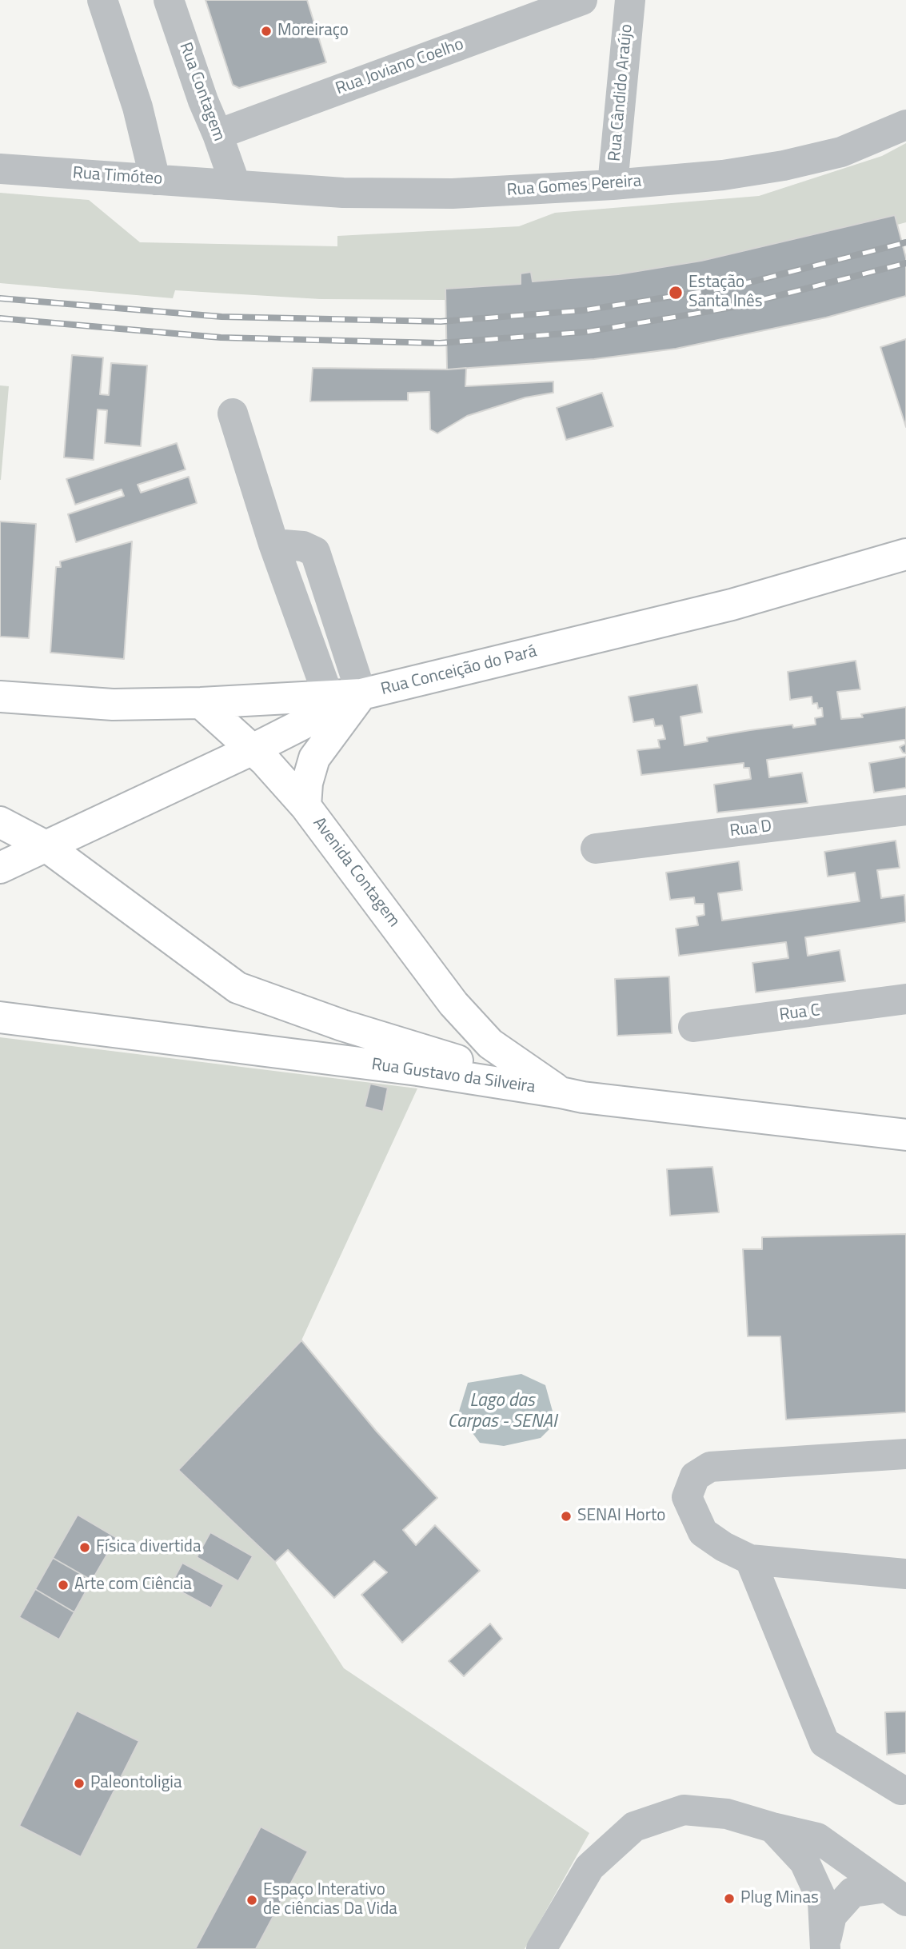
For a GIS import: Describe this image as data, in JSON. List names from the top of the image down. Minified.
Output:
{"streets":{"main road":["Rua Conceição do Pará","Avenida Contagem","Rua Gustavo da Silveira"],"street":["Rua Joviano Coelho","Rua Contagem","Rua Cândido Araújo","Rua Timóteo","Rua Gomes Pereira","Rua D","Rua C"]},"crossings":[["Rua Joviano Coelho","Rua Contagem"],["Rua Contagem","Rua Timóteo"],["Rua Contagem","Rua Gomes Pereira"],["Rua Cândido Araújo","Rua Gomes Pereira"],["Rua Timóteo","Rua Gomes Pereira"],["Rua Conceição do Pará","Avenida Contagem"],["Avenida Contagem","Rua Gustavo da Silveira"]],"water":["Lago das Carpas - SENAI"],"places":["Moreiraço","Estação Santa Inês","SENAI Horto","Física divertida","Arte com Ciência","Paleontoligia","Plug Minas","Espaço Interativo de ciências Da Vida"]}
